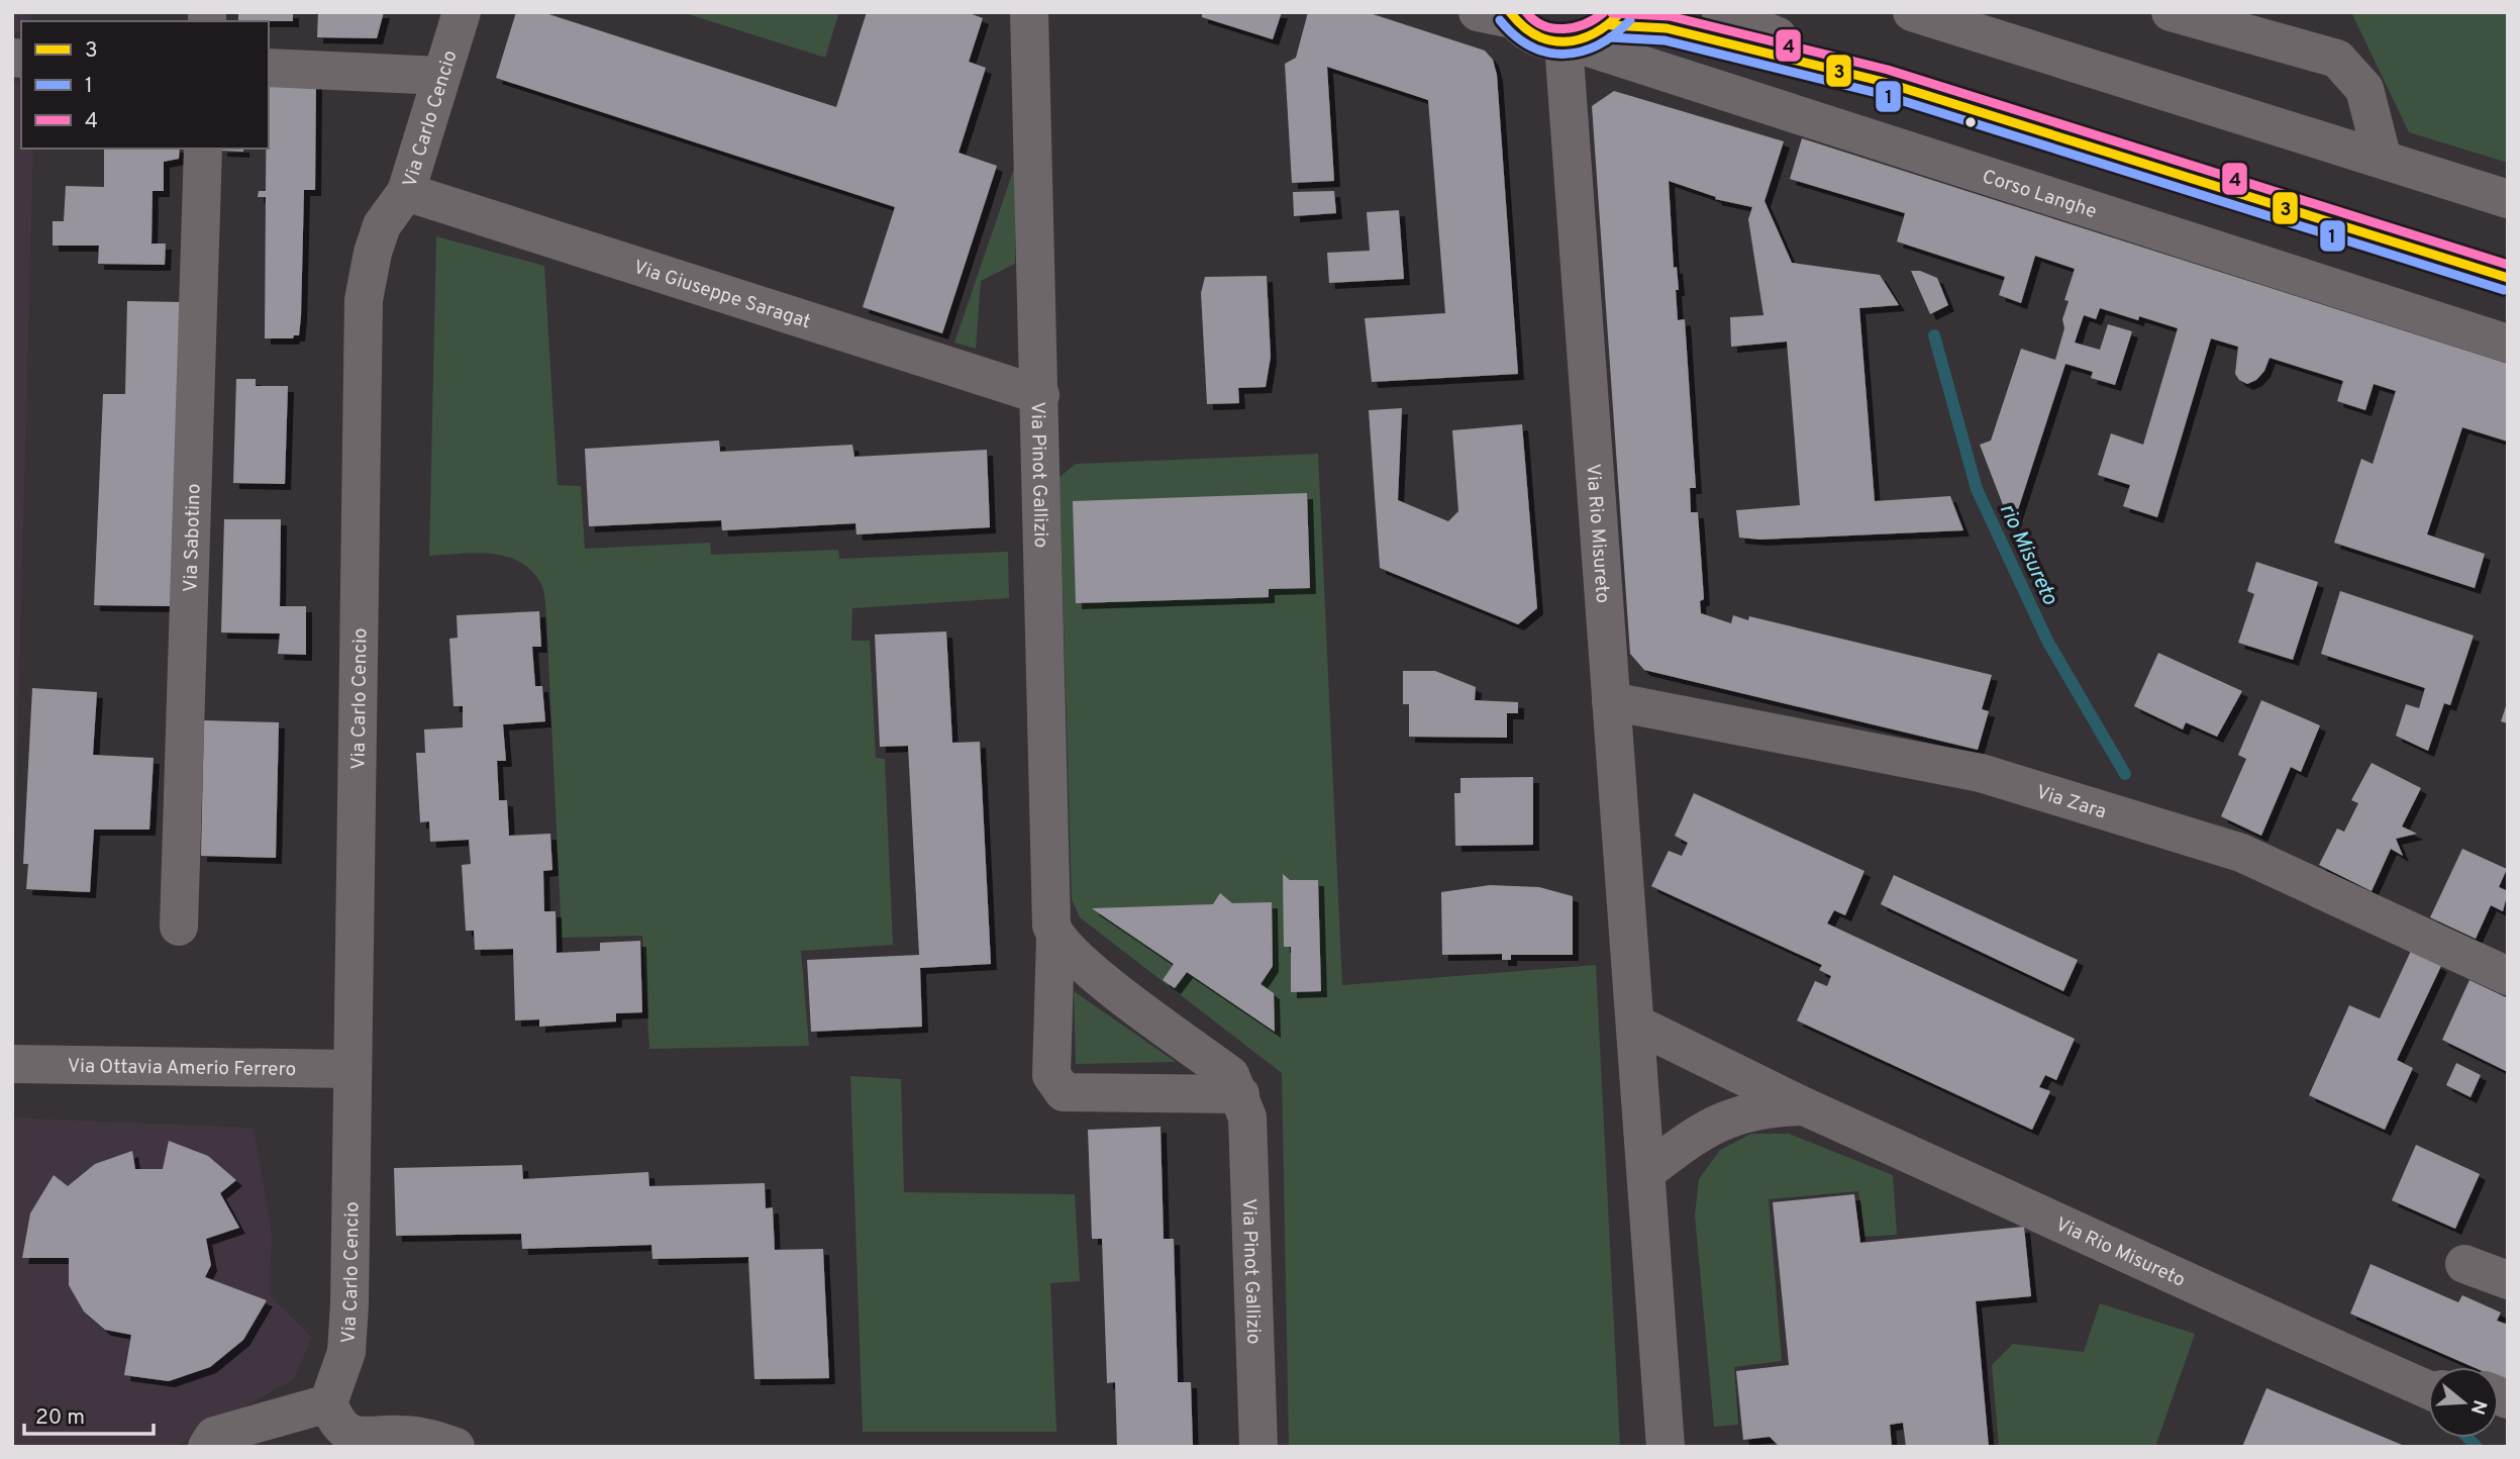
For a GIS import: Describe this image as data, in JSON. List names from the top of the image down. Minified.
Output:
{"streets":{"street":["Via Carlo Cencio","Corso Langhe","Via Giuseppe Saragat","Via Pinot Gallizio","Via Rio Misureto","Via Sabotino","Via Zara","Via Ottavia Amerio Ferrero"]},"crossings":[["Via Carlo Cencio","Via Giuseppe Saragat"],["Via Carlo Cencio","Via Ottavia Amerio Ferrero"],["Corso Langhe","Via Rio Misureto"],["Via Giuseppe Saragat","Via Pinot Gallizio"],["Via Rio Misureto","Via Zara"]],"water":["rio Misureto"],"lines":["transit line 3","transit line 4","transit line 1"],"legend":["3","1","4"],"scale_bar":"20 m","north":"right"}
